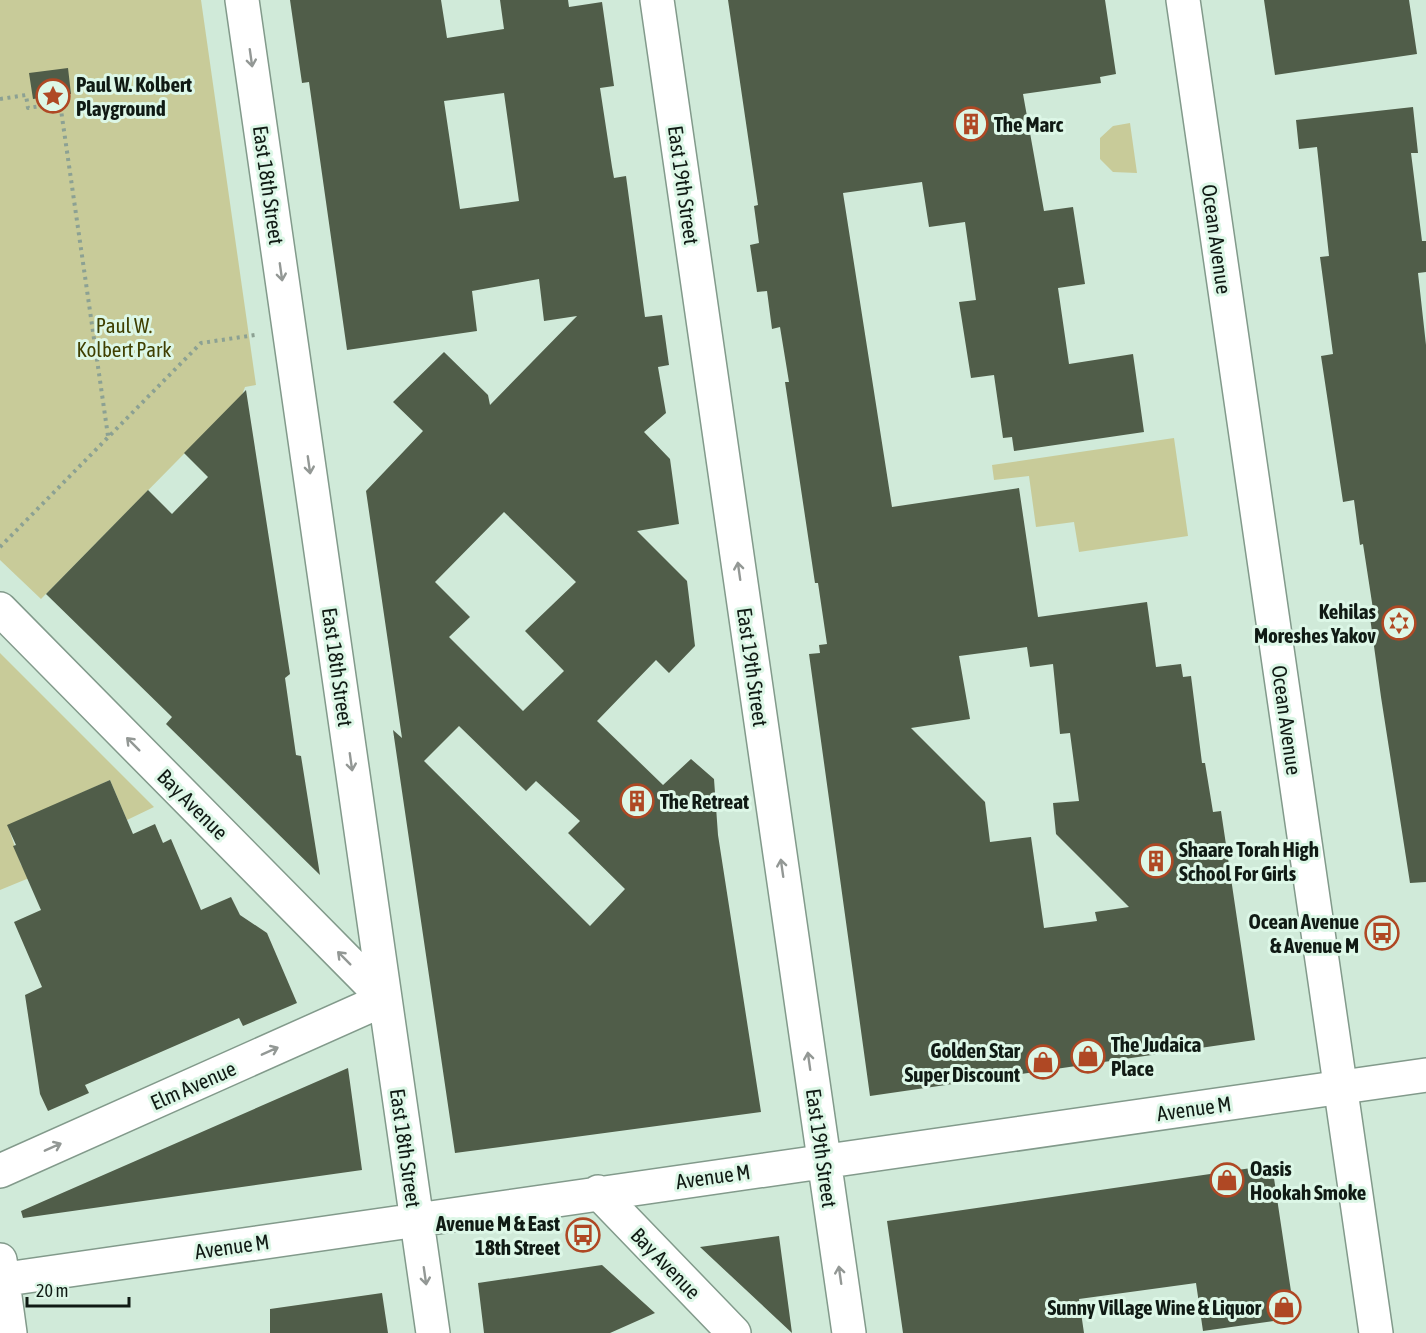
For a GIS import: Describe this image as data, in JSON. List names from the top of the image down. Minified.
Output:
{"streets":{"street":["East 18th Street","East 19th Street","Ocean Avenue","Bay Avenue","Elm Avenue","Avenue M"]},"crossings":[["East 18th Street","Bay Avenue"],["East 18th Street","Elm Avenue"],["East 18th Street","Avenue M"],["East 19th Street","Avenue M"],["Ocean Avenue","Avenue M"],["Bay Avenue","Elm Avenue"],["Bay Avenue","Avenue M"]],"one_way":["East 18th Street","East 19th Street","Bay Avenue","Elm Avenue"],"parks":["Paul W. Kolbert Park"],"places":{"place":["Paul W. Kolbert Playground"],"building":["The Marc","The Retreat","Shaare Torah High School For Girls"],"synagogue":["Kehilas Moreshes Yakov"],"bus stop":["Ocean Avenue & Avenue M","Avenue M & East 18th Street"],"shop":["The Judaica Place","Golden Star Super Discount","Oasis Hookah Smoke","Sunny Village Wine & Liquor"]},"scale_bar":"20 m"}
